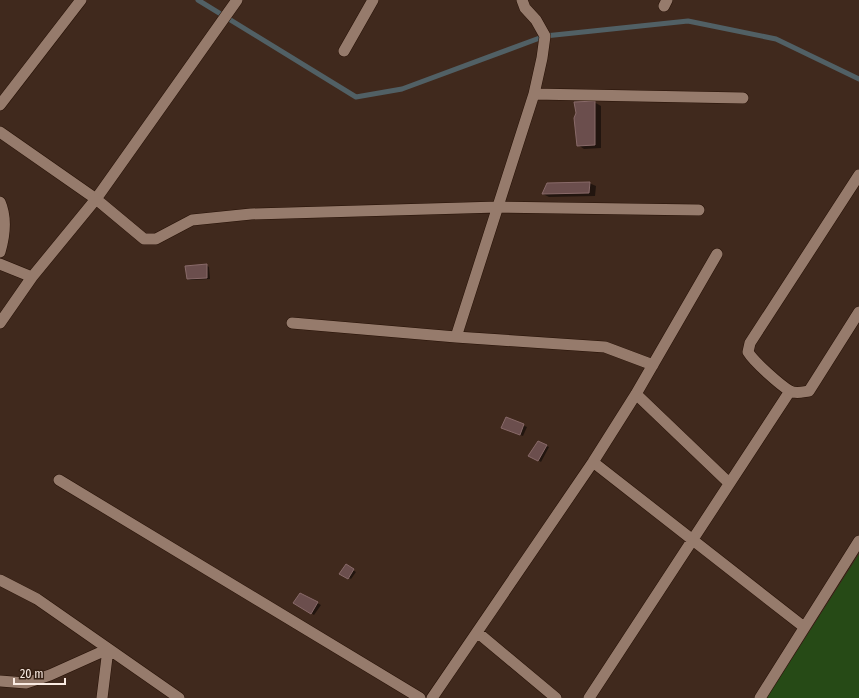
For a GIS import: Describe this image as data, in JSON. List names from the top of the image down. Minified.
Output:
{"scale_bar":"20 m"}
